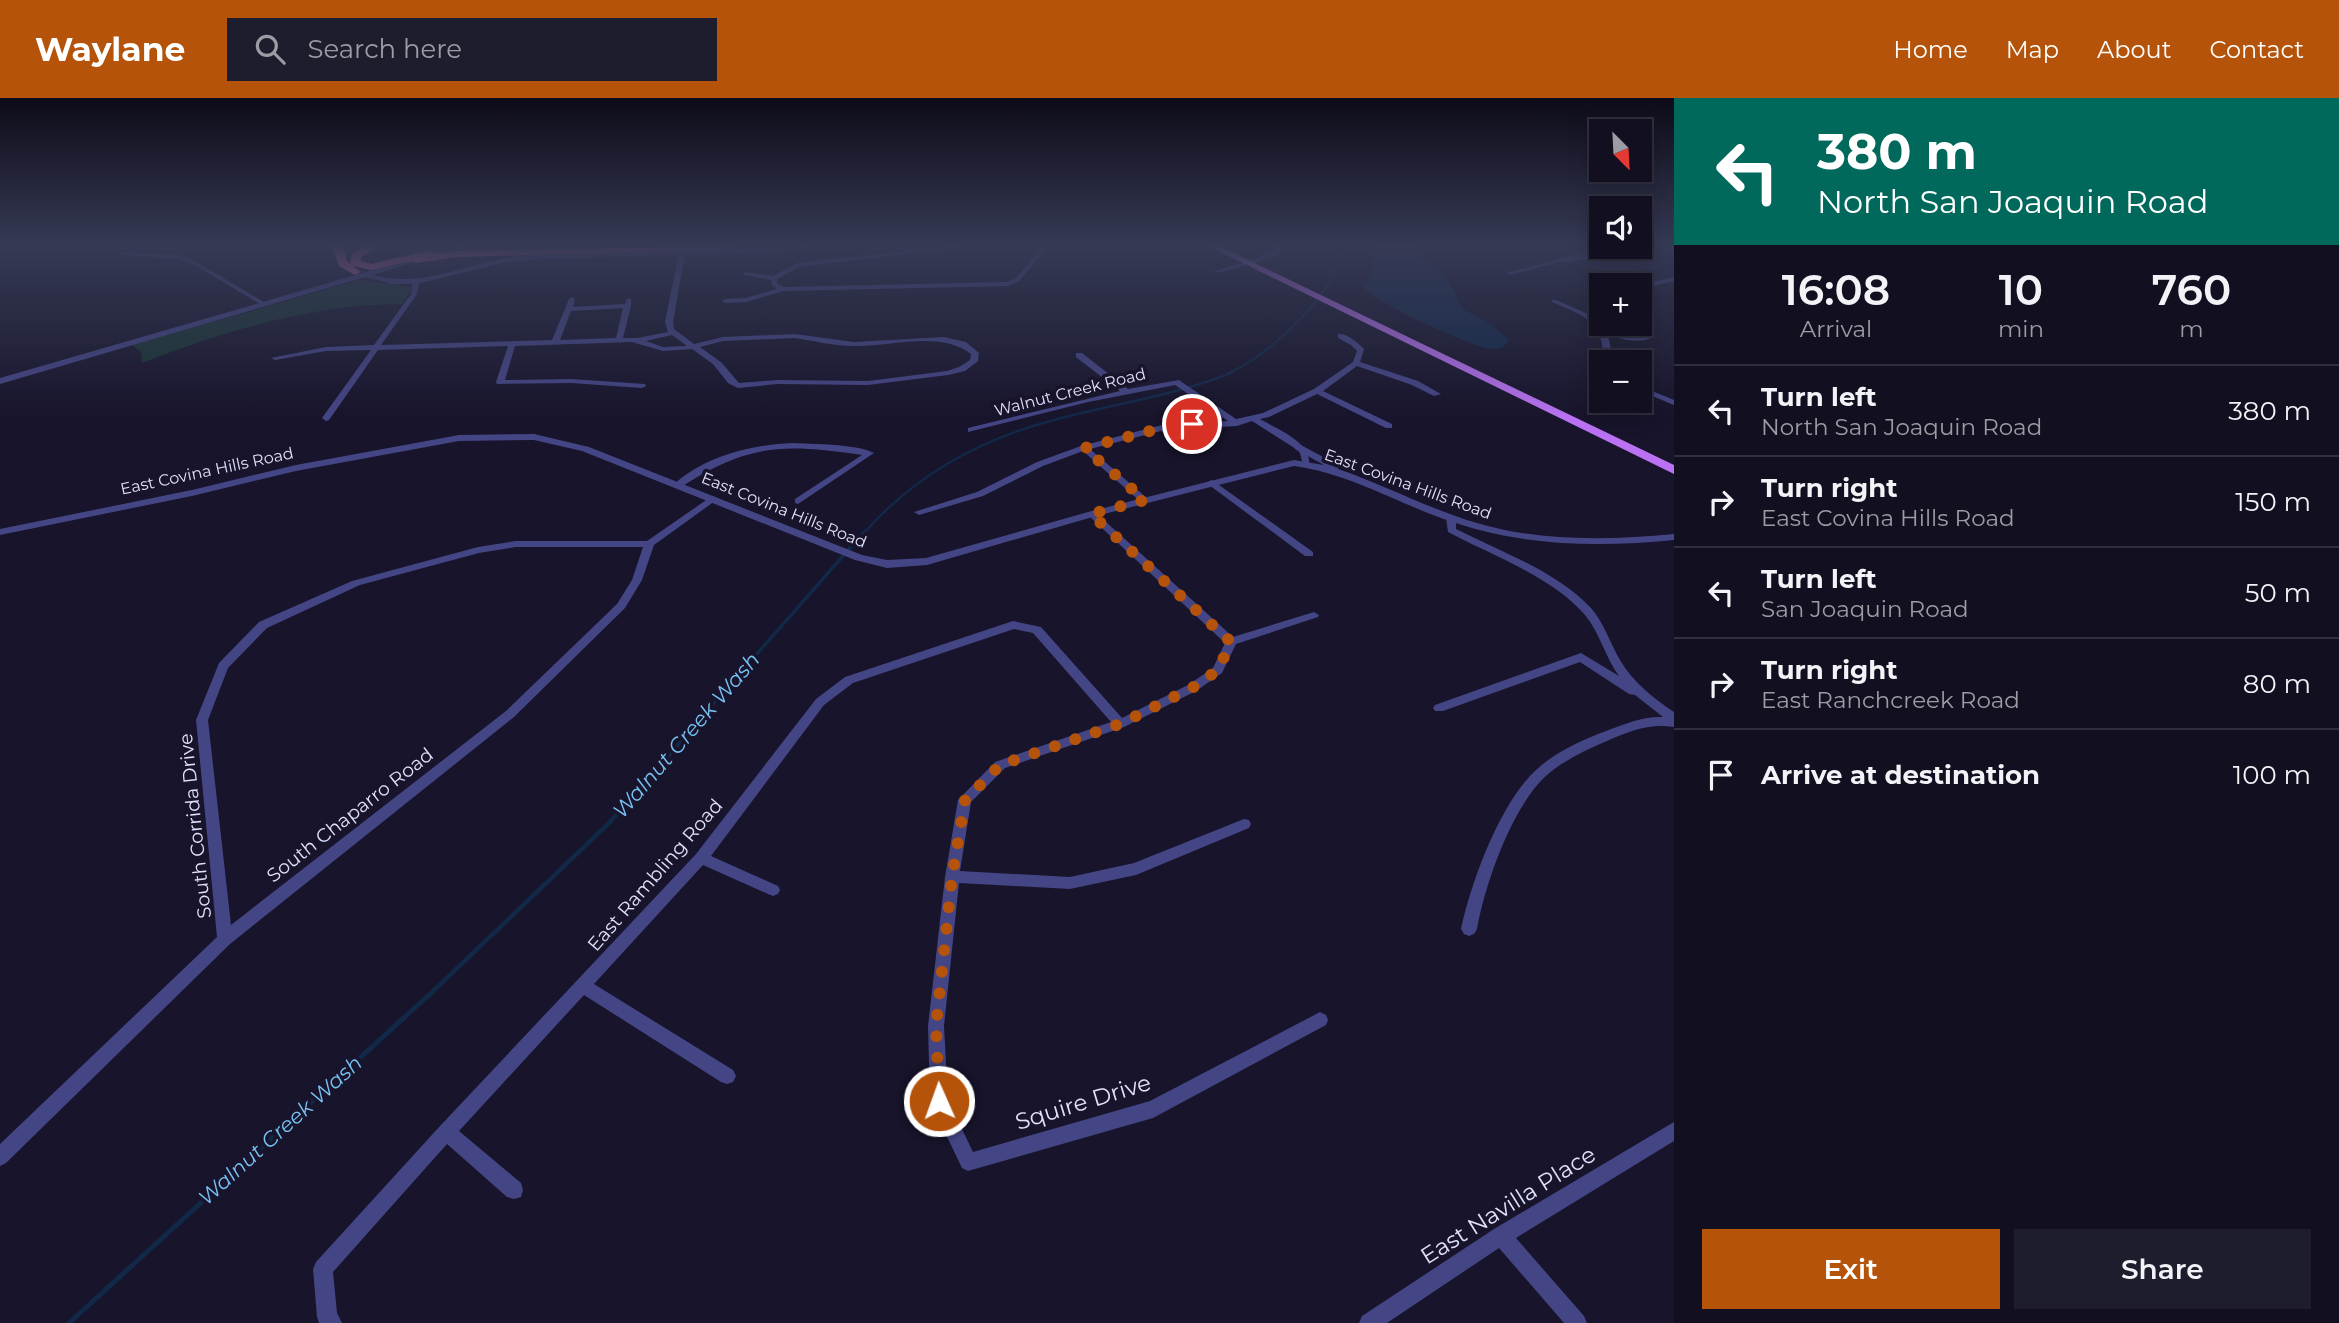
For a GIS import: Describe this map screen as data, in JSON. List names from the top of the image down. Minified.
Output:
{"streets":{"street":["Walnut Creek Road","East Covina Hills Road","South Chaparro Road","South Corrida Drive","East Rambling Road","Squire Drive","East Navilla Place"]},"crossings":[["South Chaparro Road","South Corrida Drive"]],"water":["Walnut Creek Wash"],"north":"bottom right","page":{"header":"Waylane","search":"Search here","nav":["Home","Map","About","Contact"],"turn":["380 m","North San Joaquin Road"],"map_buttons":["+","−"],"eta":["16:08","Arrival","10","min","760","m"],"list":[{"name":"Turn left","note":"North San Joaquin Road","value":"380 m"},{"name":"Turn right","note":"East Covina Hills Road","value":"150 m"},{"name":"Turn left","note":"San Joaquin Road","value":"50 m"},{"name":"Turn right","note":"East Ranchcreek Road","value":"80 m"},{"name":"Arrive at destination","value":"100 m"}],"buttons":["Exit","Share"]}}
